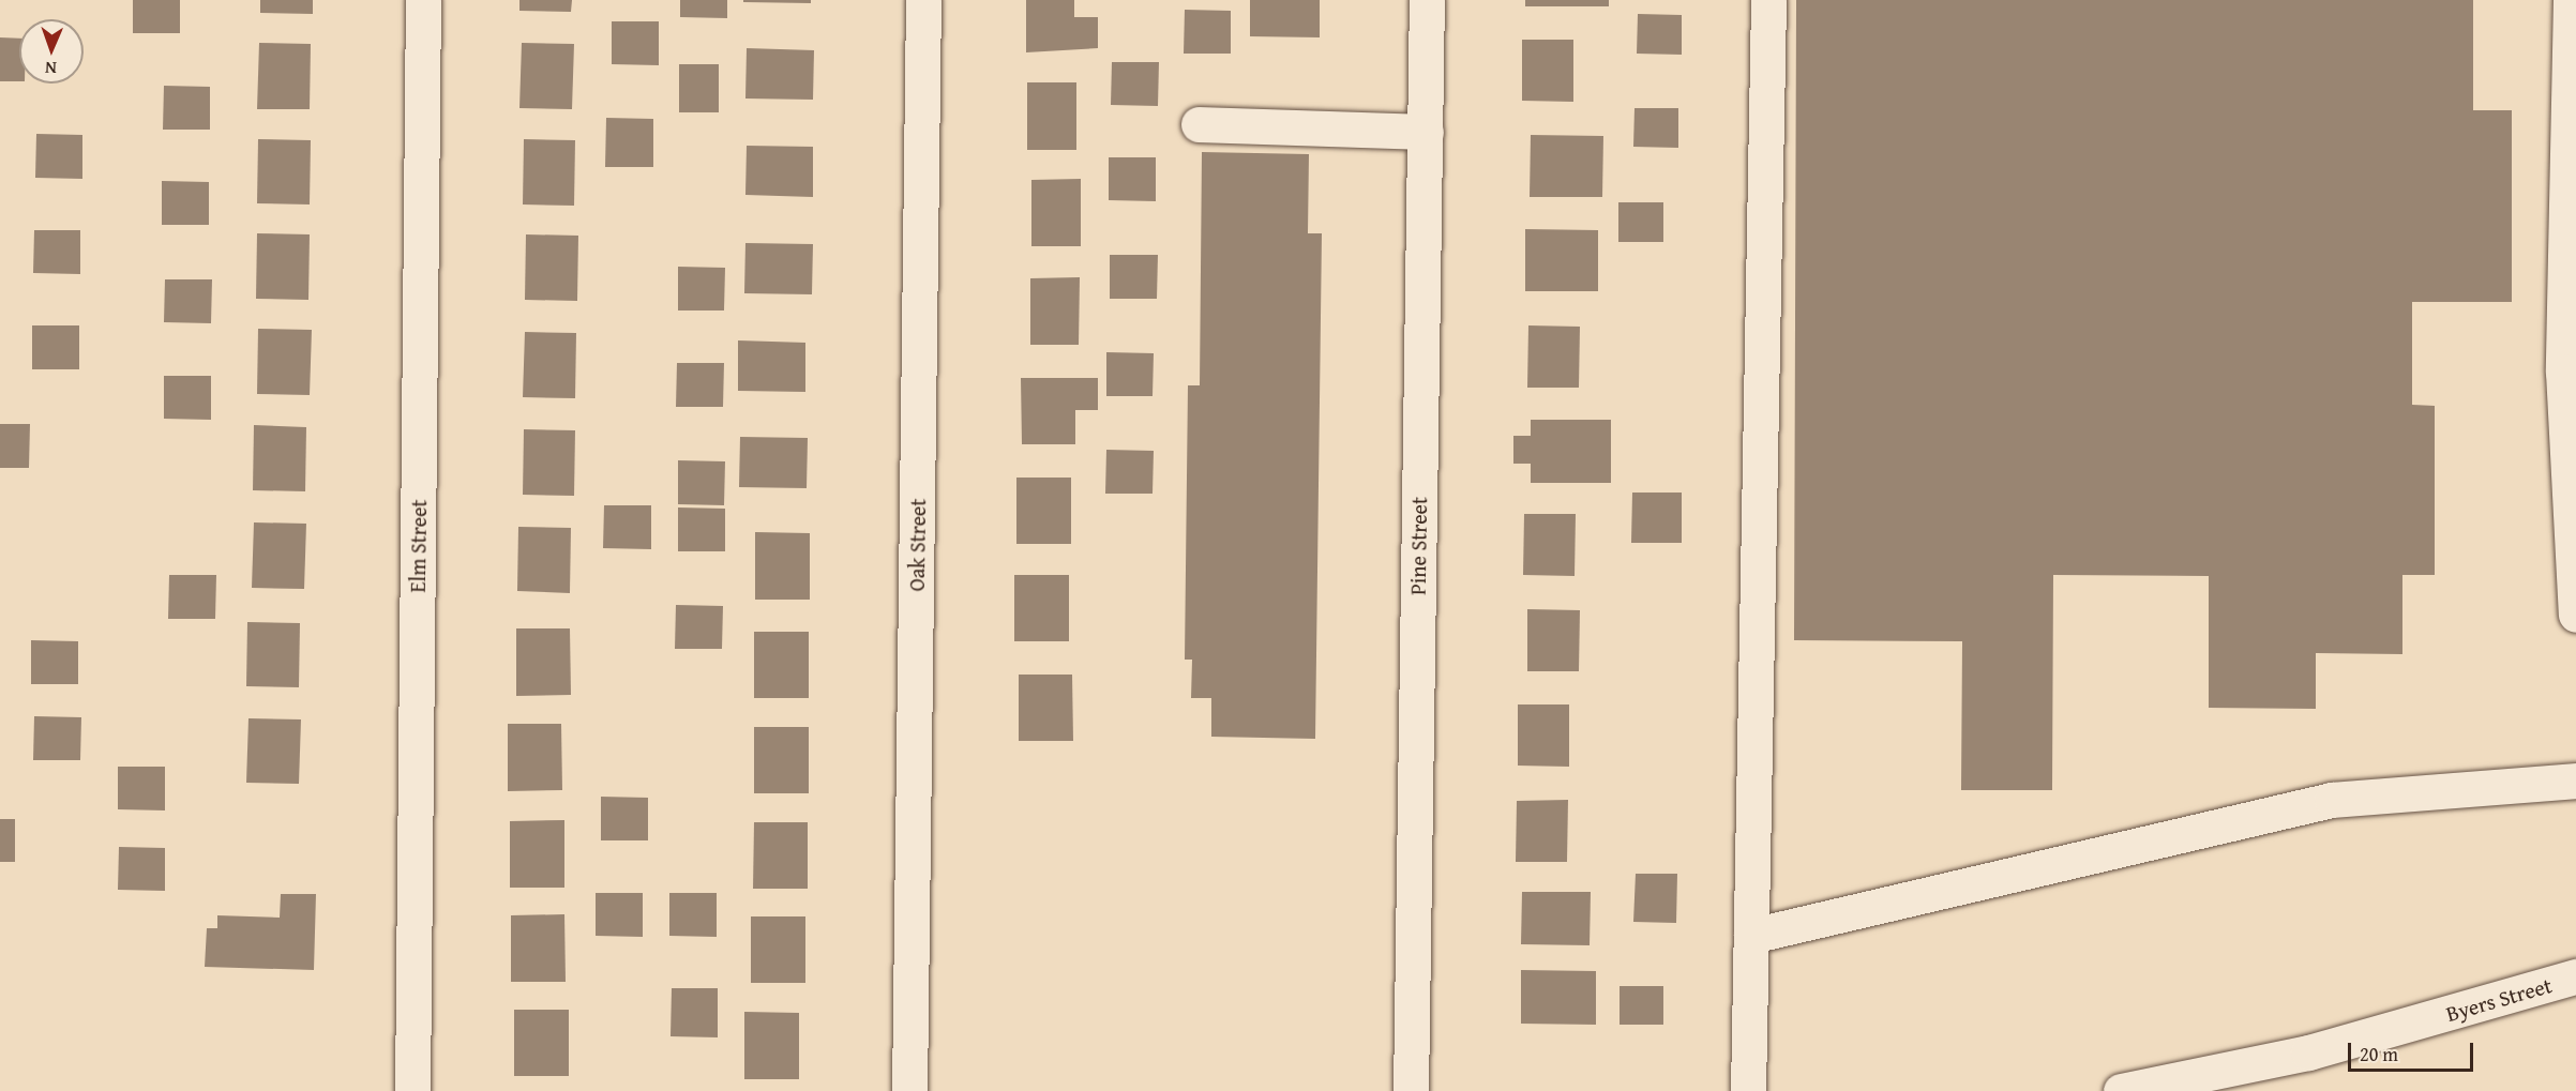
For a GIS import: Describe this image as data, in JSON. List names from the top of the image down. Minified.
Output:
{"streets":{"street":["Oak Street","Elm Street","Pine Street","Byers Street"]},"scale_bar":"20 m","north":"bottom"}
